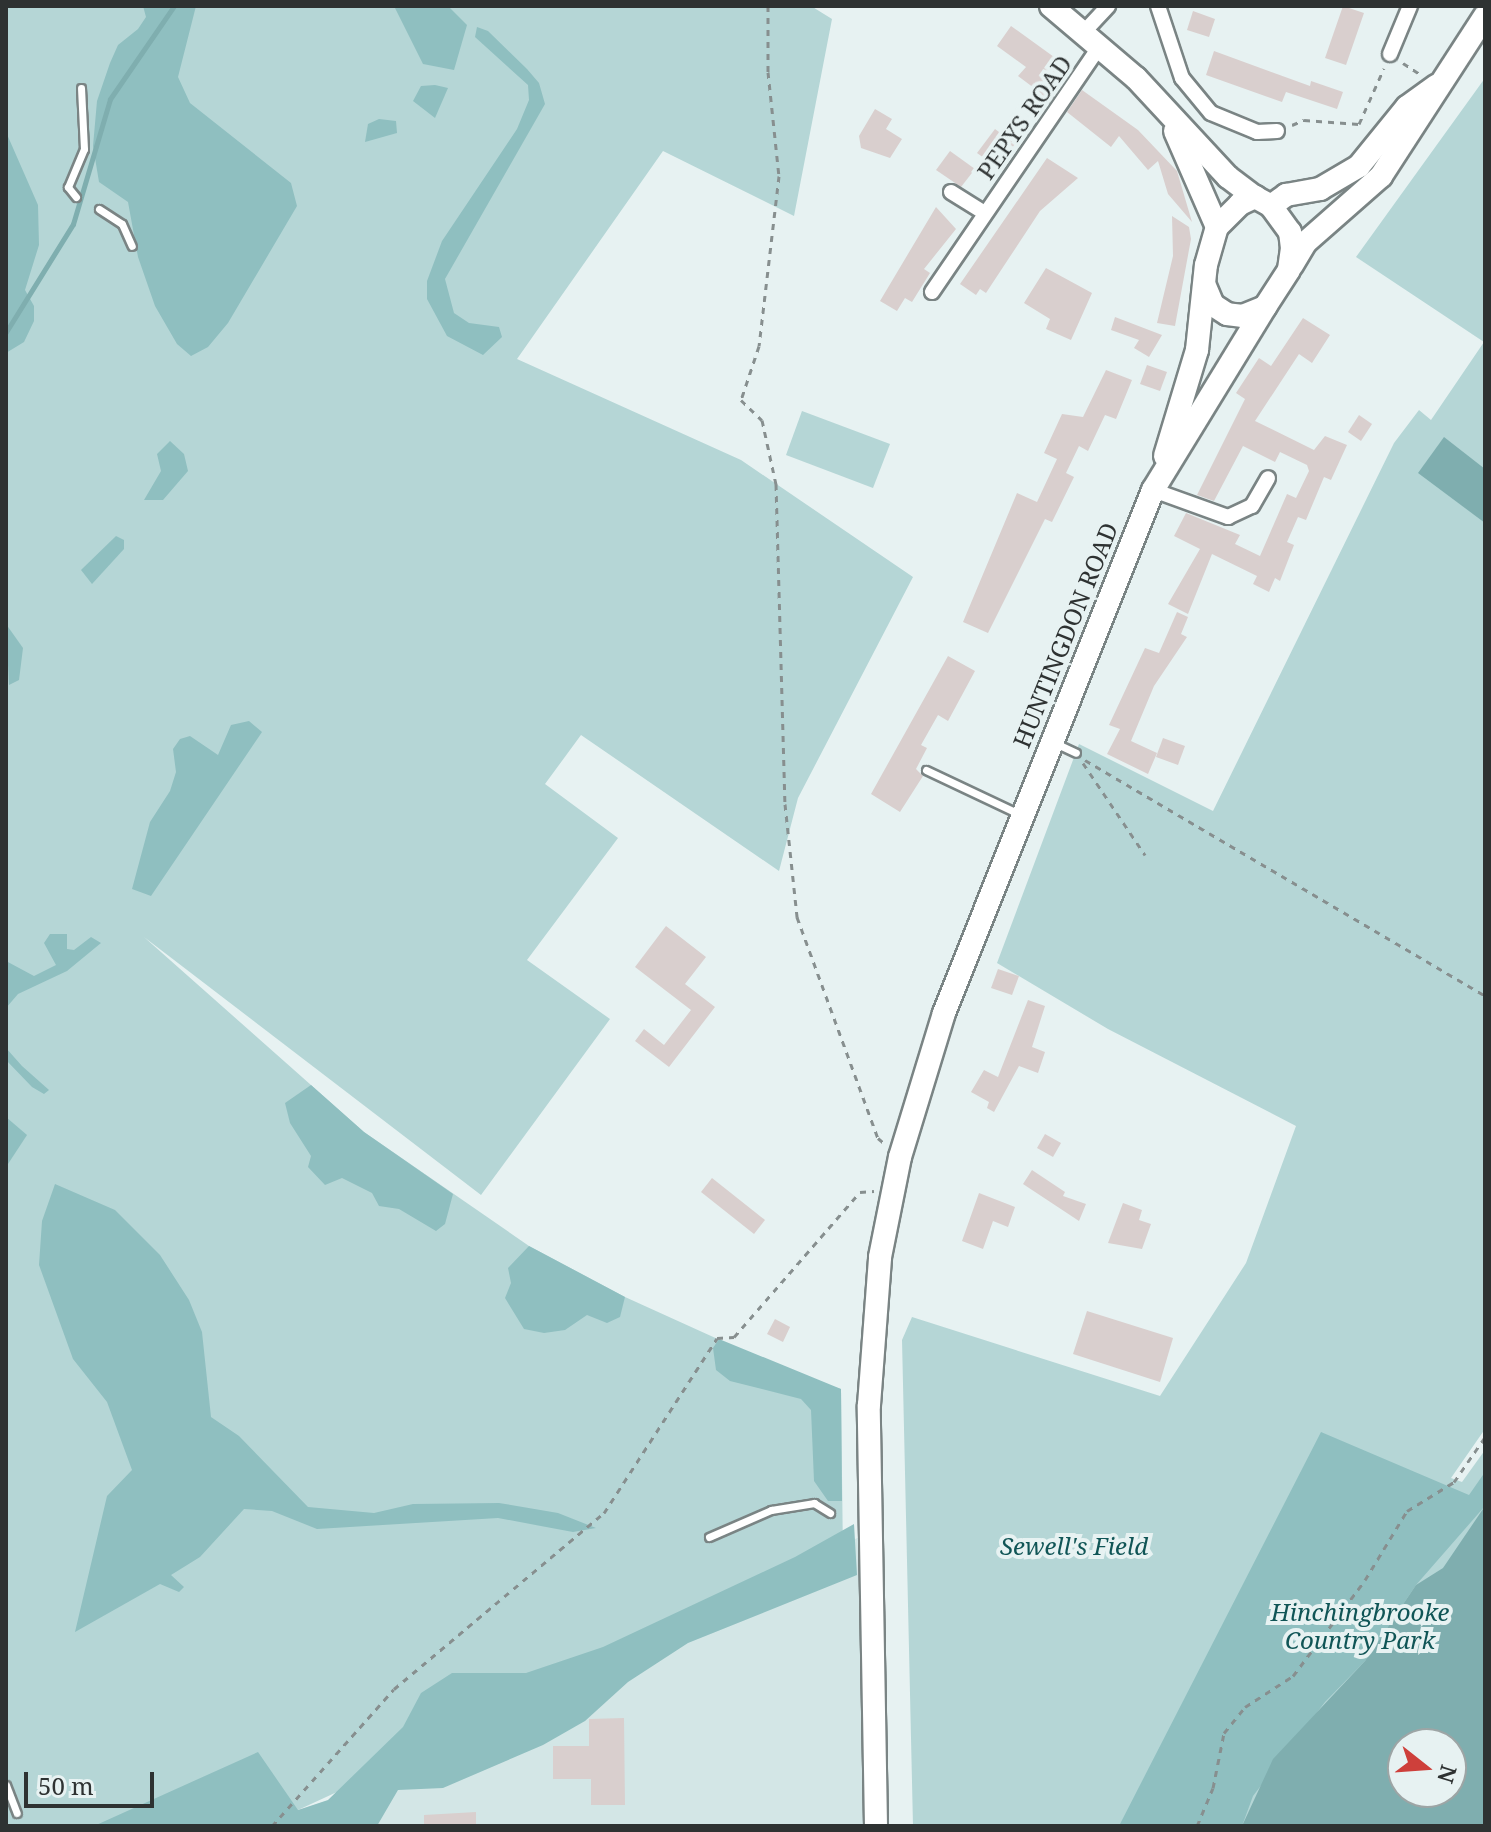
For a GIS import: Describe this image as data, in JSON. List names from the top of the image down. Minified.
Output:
{"streets":{"main road":["HUNTINGDON ROAD"],"street":["PEPYS ROAD"]},"parks":["Sewell's Field","Hinchingbrooke Country Park"],"scale_bar":"50 m","north":"right"}
